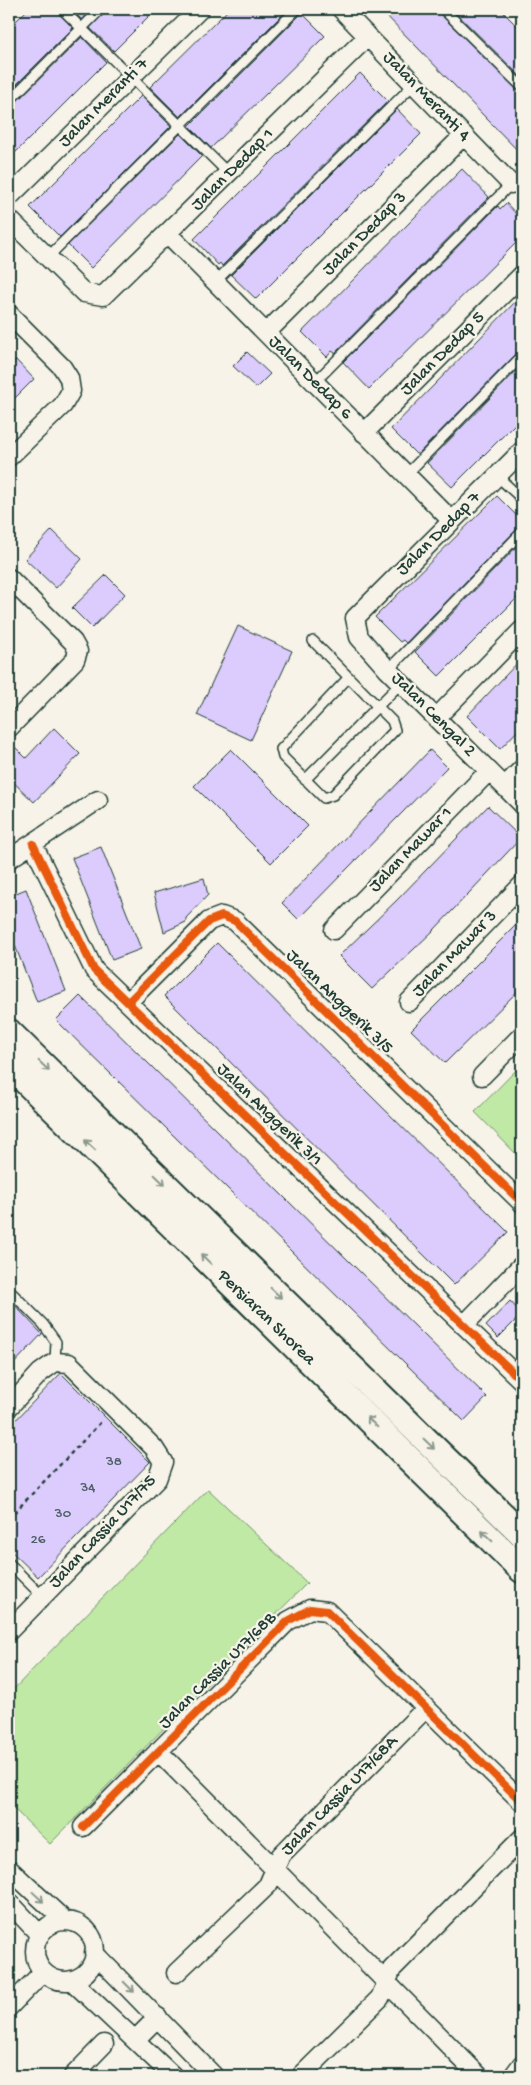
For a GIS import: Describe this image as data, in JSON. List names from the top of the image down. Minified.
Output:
{"streets":{"main road":["Persiaran Shorea"],"street":["Jalan Meranti 4","Jalan Meranti 7","Jalan Dedap 1","Jalan Dedap 3","Jalan Dedap 5","Jalan Dedap 6","Jalan Dedap 7","Jalan Cengal 2","Jalan Mawar 1","Jalan Mawar 3","Jalan Anggerik 3/5","Jalan Anggerik 3/1","Jalan Cassia U17/75","Jalan Cassia U17/68B","Jalan Cassia U17/68A"]},"crossings":[["Jalan Meranti 4","Jalan Dedap 1"],["Jalan Meranti 4","Jalan Dedap 3"],["Jalan Dedap 1","Jalan Dedap 6"],["Jalan Dedap 3","Jalan Dedap 6"],["Jalan Dedap 5","Jalan Dedap 6"],["Jalan Dedap 6","Jalan Dedap 7"],["Jalan Dedap 7","Jalan Cengal 2"],["Jalan Cengal 2","Jalan Mawar 1"],["Jalan Anggerik 3/5","Jalan Anggerik 3/1"],["Jalan Cassia U17/68B","Jalan Cassia U17/68A"]],"house_numbers":["38","34","30","26"]}
